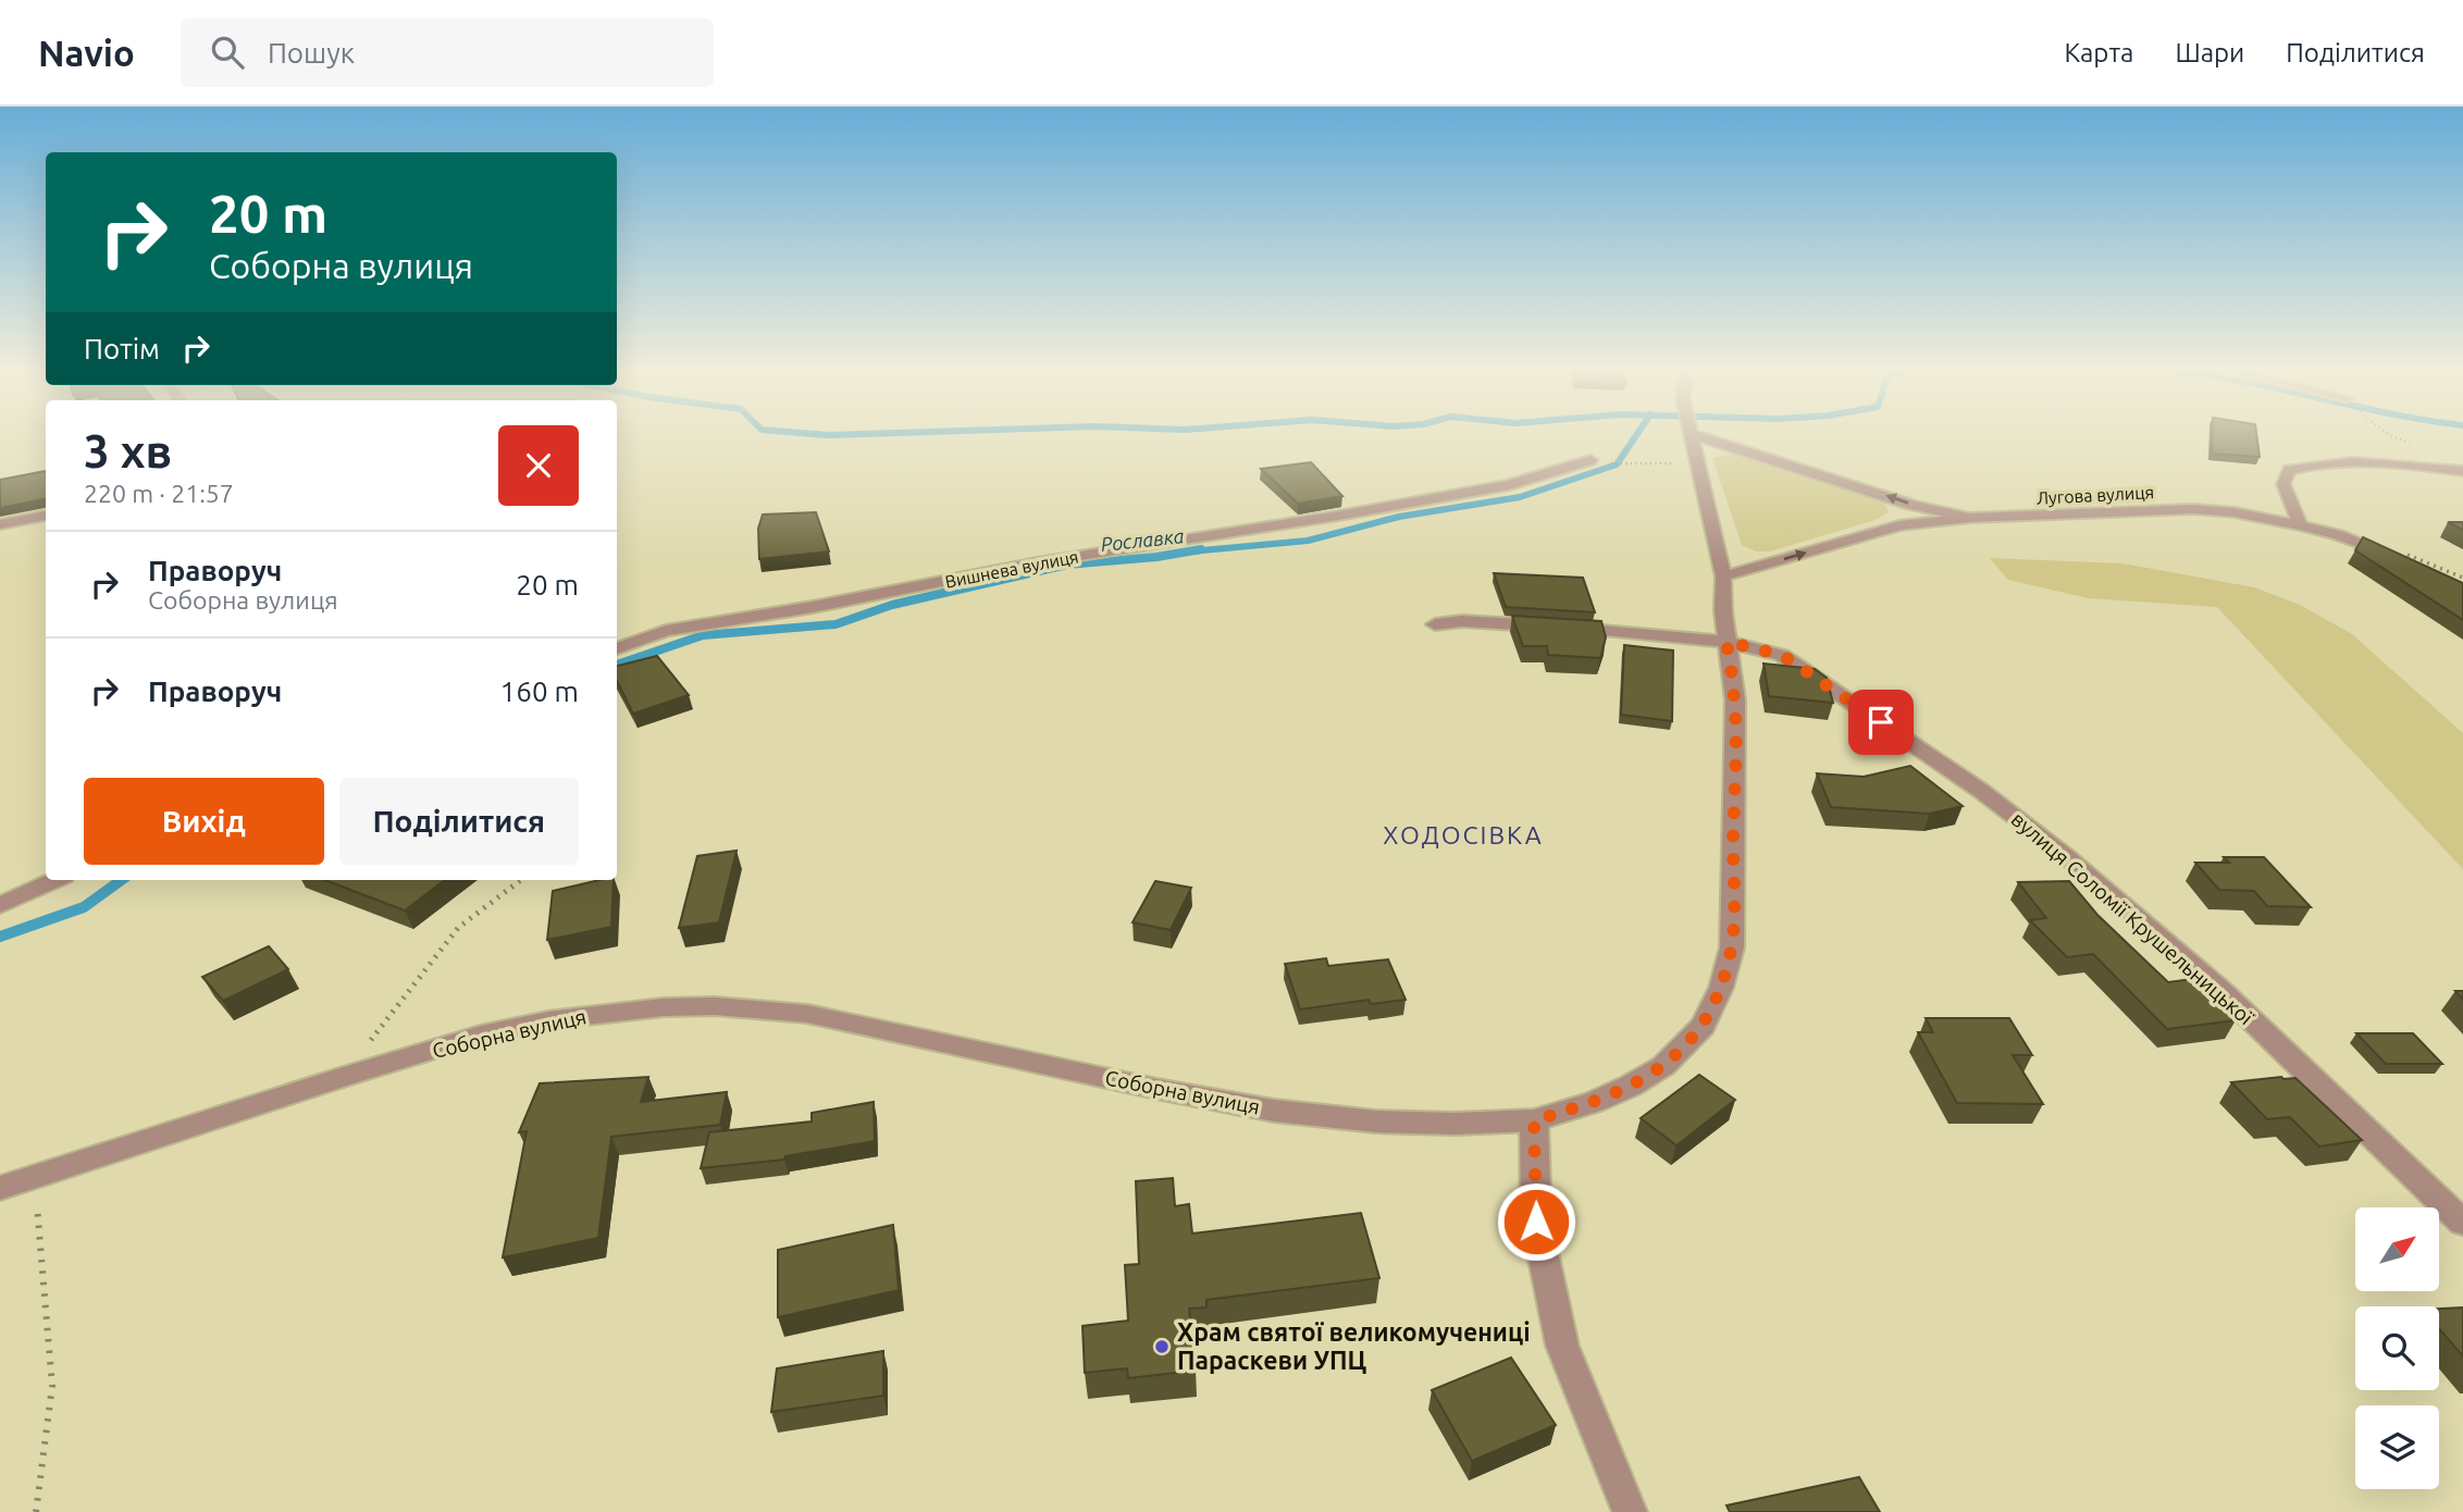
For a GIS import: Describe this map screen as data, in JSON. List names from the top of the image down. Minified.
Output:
{"streets":{"street":["Лугова вулиця","Вишнева вулиця","вулиця Соломії Крушельницької","Соборна вулиця"]},"crossings":[["Лугова вулиця","Соборна вулиця"],["вулиця Соломії Крушельницької","Соборна вулиця"]],"one_way":["Лугова вулиця"],"districts":["ХОДОСІВКА"],"water":["Рославка"],"places":["Храм святої великомучениці Параскеви УПЦ"],"north":"top right","page":{"header":"Navio","search":"Пошук","nav":["Карта","Шари","Поділитися"],"turn":["20 m","Соборна вулиця"],"then":"Потім","heading":["3 хв","220 m · 21:57"],"list":[{"name":"Праворуч","note":"Соборна вулиця","value":"20 m"},{"name":"Праворуч","value":"160 m"}],"buttons":["Вихід","Поділитися"]}}
